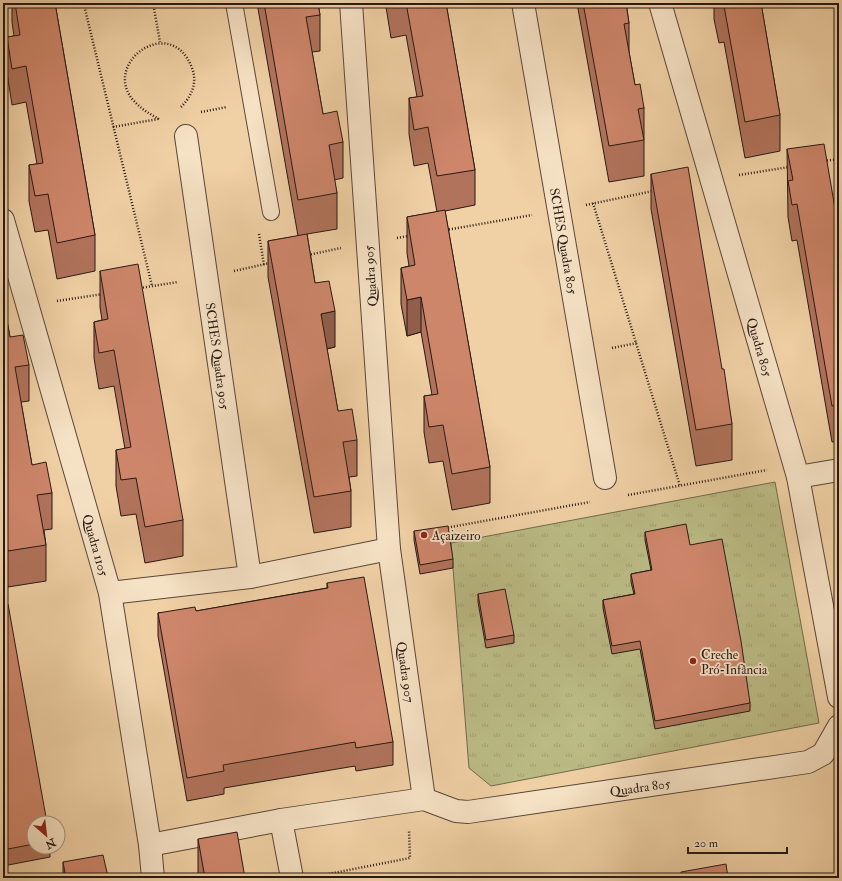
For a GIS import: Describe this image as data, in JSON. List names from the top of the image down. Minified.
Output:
{"streets":{"street":["SCHES Quadra 805","Quadra 905","Quadra 805","SCHES Quadra 905","Quadra 1105","Quadra 907"]},"crossings":[["Quadra 905","Quadra 907"],["Quadra 805","Quadra 907"]],"places":["Açaizeiro","Creche Pró-Infância"],"scale_bar":"20 m","north":"bottom right"}
